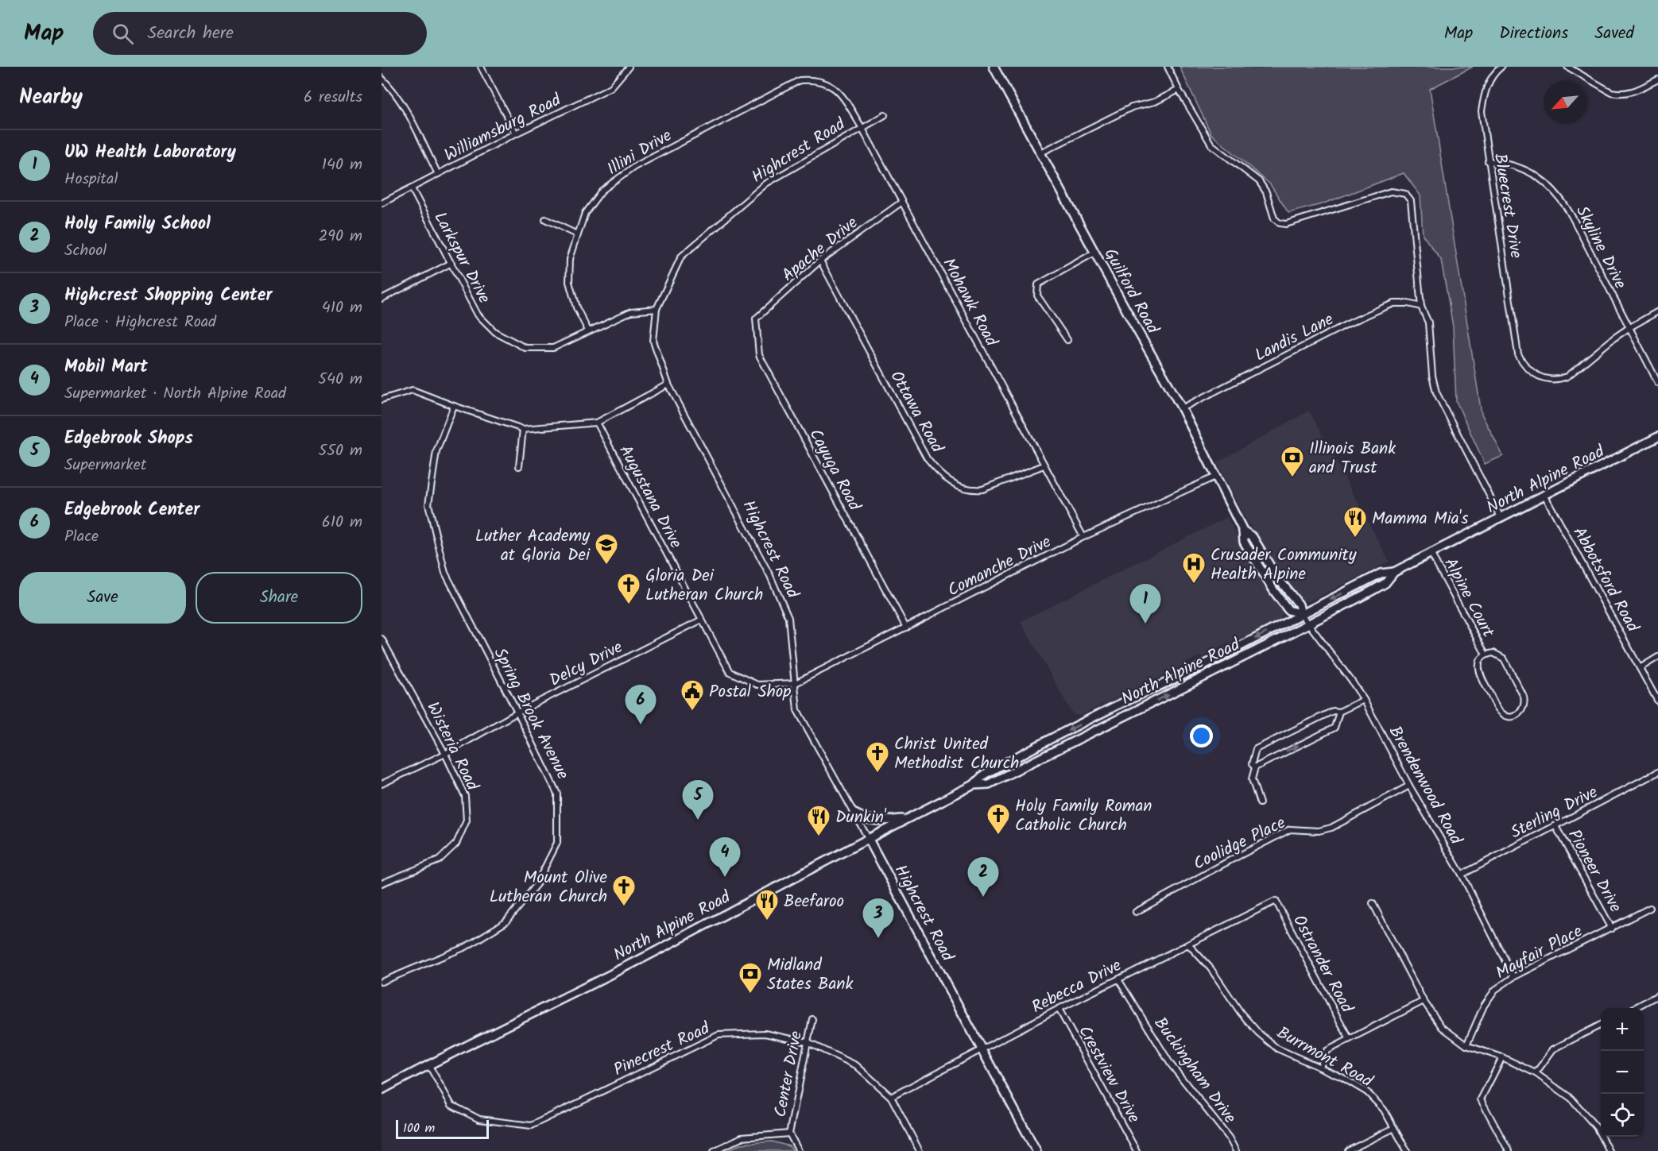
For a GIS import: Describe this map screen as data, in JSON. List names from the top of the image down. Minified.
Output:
{"streets":{"main road":["Highcrest Road","Guilford Road","North Alpine Road"],"street":["Williamsburg Road","Illini Drive","Bluecrest Drive","Skyline Drive","Apache Drive","Larkspur Drive","Mohawk Road","Landis Lane","Ottawa Road","Cayuga Road","Augustana Drive","Comanche Drive","Abbotsford Road","Alpine Court","Delcy Drive","Spring Brook Avenue","Wisteria Road","Brendenwood Road","Sterling Drive","Coolidge Place","Pioneer Drive","Mayfair Place","Ostrander Road","Rebecca Drive","Pinecrest Road","Burrmont Road","Buckingham Drive","Center Drive","Crestview Drive"]},"crossings":[["Williamsburg Road","Larkspur Drive"],["Highcrest Road","Larkspur Drive"],["Highcrest Road","Mohawk Road"],["Highcrest Road","North Alpine Road"],["Highcrest Road","Augustana Drive"],["Highcrest Road","Comanche Drive"],["Highcrest Road","Rebecca Drive"],["Illini Drive","Larkspur Drive"],["Illini Drive","Mohawk Road"],["Bluecrest Drive","Skyline Drive"],["Apache Drive","Mohawk Road"],["Apache Drive","Ottawa Road"],["Apache Drive","Cayuga Road"],["Guilford Road","Landis Lane"],["Guilford Road","North Alpine Road"],["Guilford Road","Comanche Drive"],["Guilford Road","Brendenwood Road"],["Mohawk Road","Ottawa Road"],["Mohawk Road","Comanche Drive"],["Cayuga Road","Comanche Drive"],["North Alpine Road","Abbotsford Road"],["North Alpine Road","Alpine Court"],["North Alpine Road","Brendenwood Road"],["North Alpine Road","Pinecrest Road"],["Augustana Drive","Comanche Drive"],["Augustana Drive","Delcy Drive"],["Delcy Drive","Spring Brook Avenue"],["Delcy Drive","Wisteria Road"],["Brendenwood Road","Sterling Drive"],["Brendenwood Road","Coolidge Place"],["Brendenwood Road","Mayfair Place"],["Sterling Drive","Pioneer Drive"],["Pioneer Drive","Mayfair Place"],["Ostrander Road","Rebecca Drive"],["Rebecca Drive","Pinecrest Road"],["Rebecca Drive","Burrmont Road"],["Rebecca Drive","Buckingham Drive"],["Rebecca Drive","Crestview Drive"],["Pinecrest Road","Center Drive"]],"places":{"bank":["Illinois Bank and Trust","Midland States Bank"],"restaurant":["Mamma Mia's","Dunkin'","Beefaroo"],"school or university":["Luther Academy at Gloria Dei"],"hospital":["Crusader Community Health Alpine"],"church":["Gloria Dei Lutheran Church","Christ United Methodist Church","Holy Family Roman Catholic Church","Mount Olive Lutheran Church"],"public building":["Postal Shop"]},"scale_bar":"100 m","north":"bottom left","page":{"header":"Map","search":"Search here","nav":["Map","Directions","Saved"],"heading":["Nearby","6 results"],"list":[{"mark":"1","name":"UW Health Laboratory","note":"Hospital","value":"140 m"},{"mark":"2","name":"Holy Family School","note":"School","value":"290 m"},{"mark":"3","name":"Highcrest Shopping Center","note":"Place · Highcrest Road","value":"410 m"},{"mark":"4","name":"Mobil Mart","note":"Supermarket · North Alpine Road","value":"540 m"},{"mark":"5","name":"Edgebrook Shops","note":"Supermarket","value":"550 m"},{"mark":"6","name":"Edgebrook Center","note":"Place","value":"610 m"}],"buttons":["Save","Share"],"pins":["1","6","5","4","2","3"],"map_buttons":["+","−"],"scale":"100 m"}}
